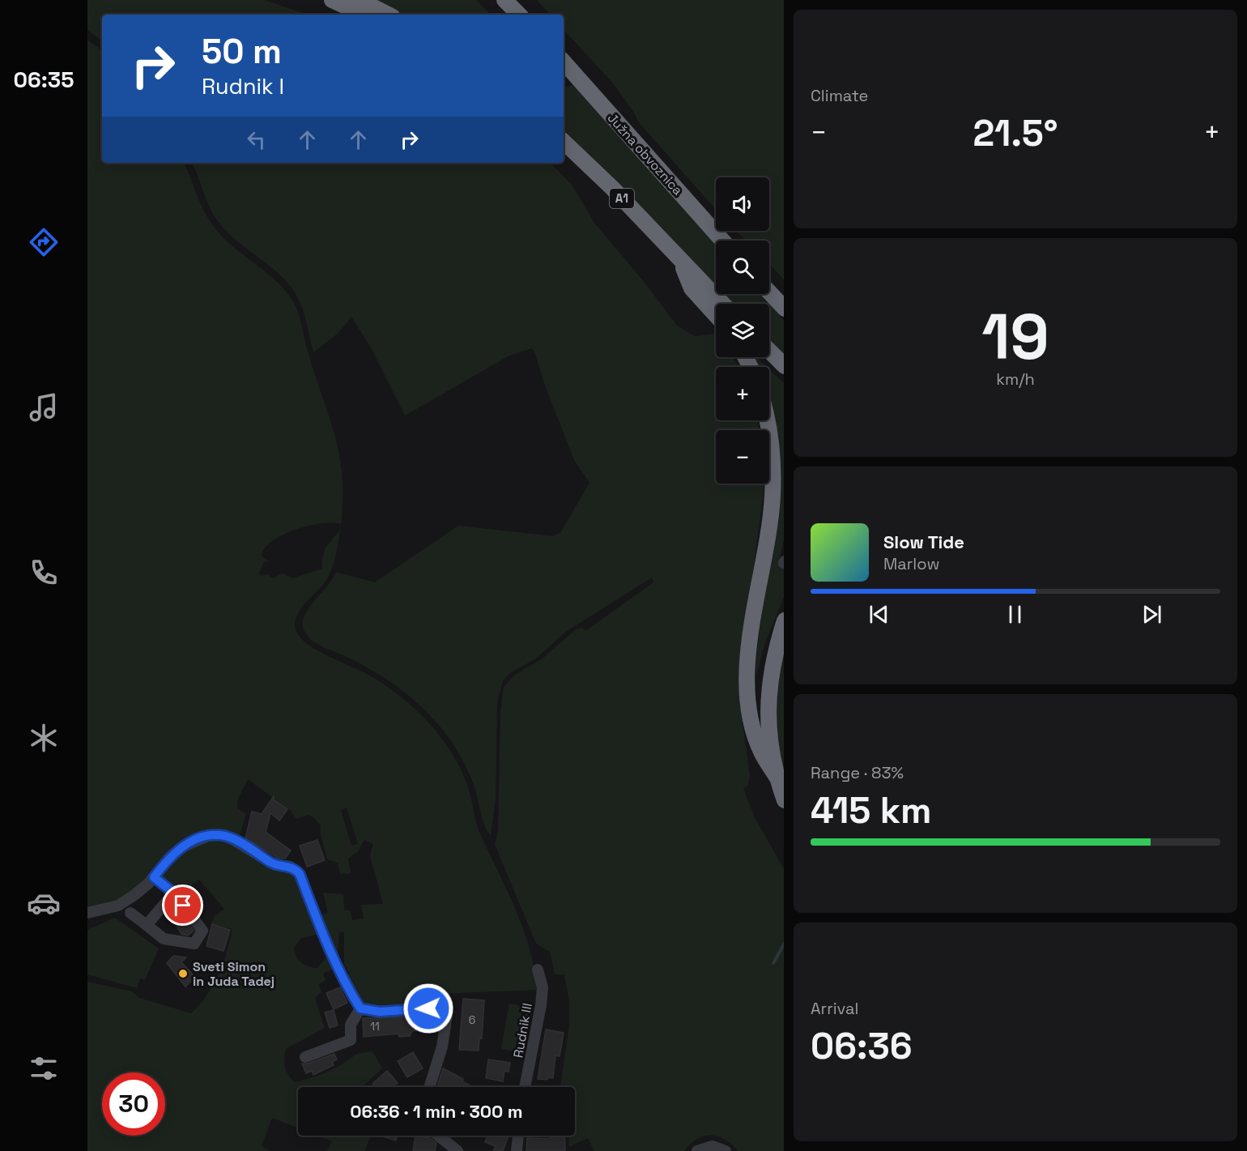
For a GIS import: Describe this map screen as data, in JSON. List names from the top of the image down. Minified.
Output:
{"streets":{"highway":["Južna obvoznica","A1"],"street":["Rudnik III"]},"places":["Sveti Simon in Juda Tadej"],"house_numbers":["6","11"],"page":{"tabs":"06:35","tile":["Climate",["19","km/h"],["Range · 83%","415 km"],["Arrival","06:36"]],"turn":["50 m","Rudnik I"],"heat":["−","21.5°","+"],"map_buttons":["+","−"],"song":["Slow Tide","Marlow"],"limit":"30","trip":"06:36 · 1 min · 300 m"}}
